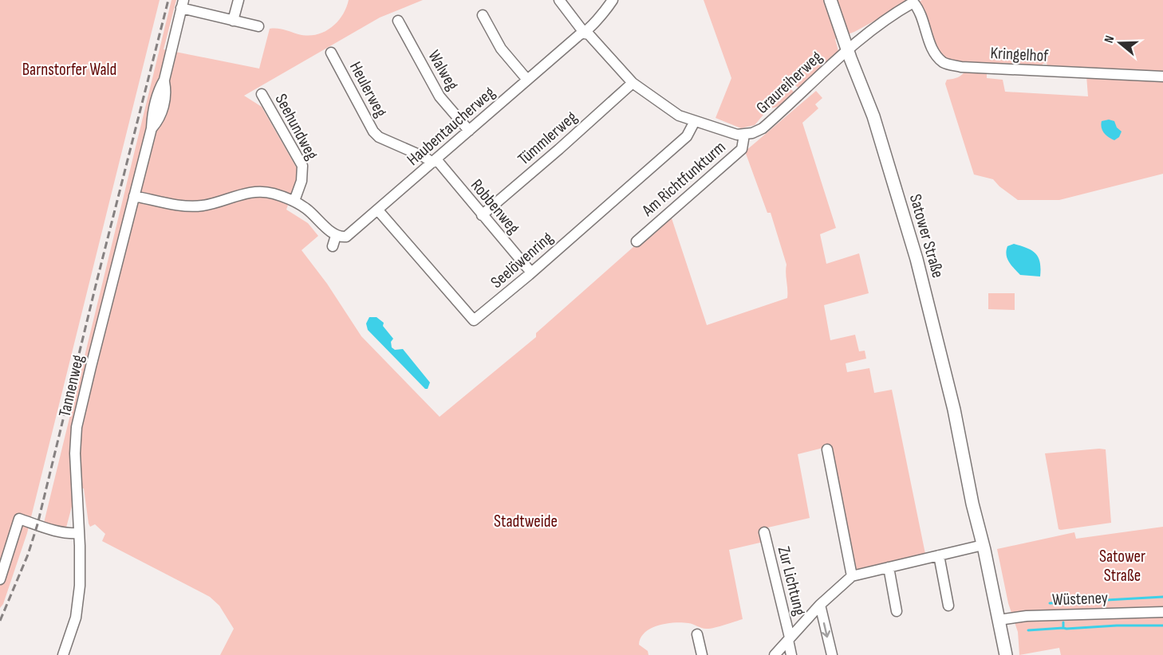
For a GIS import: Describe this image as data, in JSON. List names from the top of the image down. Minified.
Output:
{"streets":{"main road":["Satower Straße"],"street":["Kringelhof","Walweg","Graureiherweg","Heulerweg","Haubentaucherweg","Seehundweg","Tümmlerweg","Am Richtfunkturm","Robbenweg","Seelöwenring","Tannenweg","Zur Lichtung","Wüsteney"]},"crossings":[["Kringelhof","Graureiherweg"],["Walweg","Haubentaucherweg"],["Graureiherweg","Am Richtfunkturm"],["Graureiherweg","Satower Straße"],["Heulerweg","Haubentaucherweg"],["Heulerweg","Robbenweg"],["Haubentaucherweg","Robbenweg"],["Haubentaucherweg","Seelöwenring"],["Tümmlerweg","Robbenweg"],["Robbenweg","Seelöwenring"],["Satower Straße","Wüsteney"]],"parks":["Barnstorfer Wald","Stadtweide","Satower Straße"],"north":"left"}
